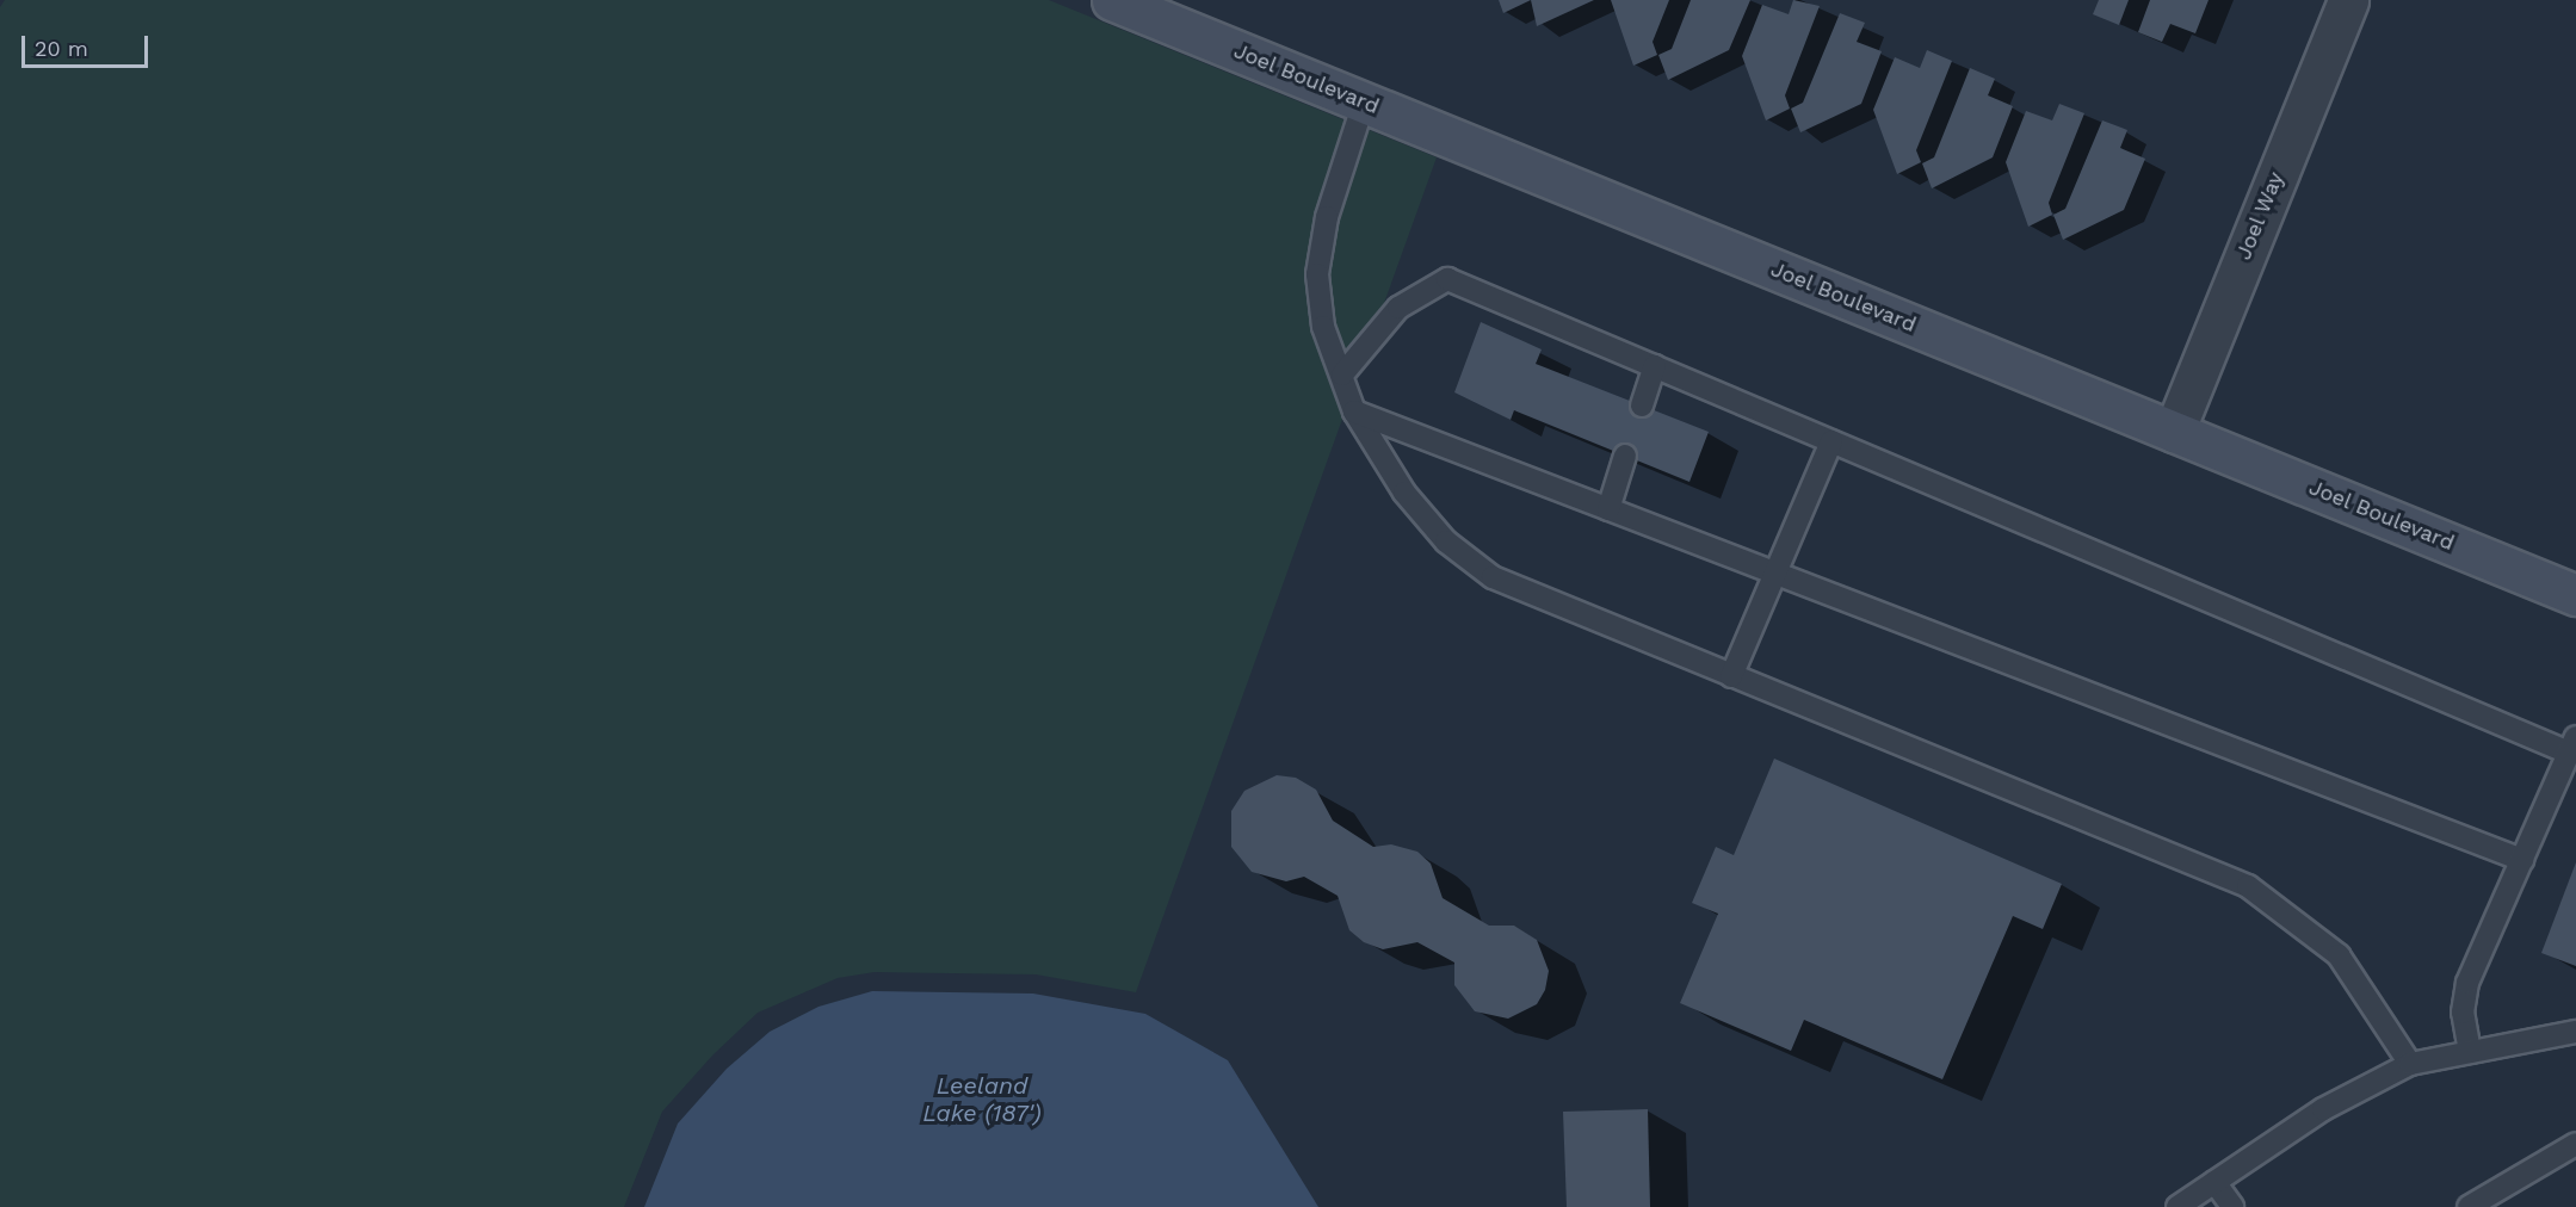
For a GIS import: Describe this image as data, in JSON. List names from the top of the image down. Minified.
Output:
{"streets":{"main road":["Joel Boulevard"],"street":["Joel Way"]},"crossings":[["Joel Boulevard","Joel Way"]],"water":["Leeland Lake (187')"],"scale_bar":"20 m"}
